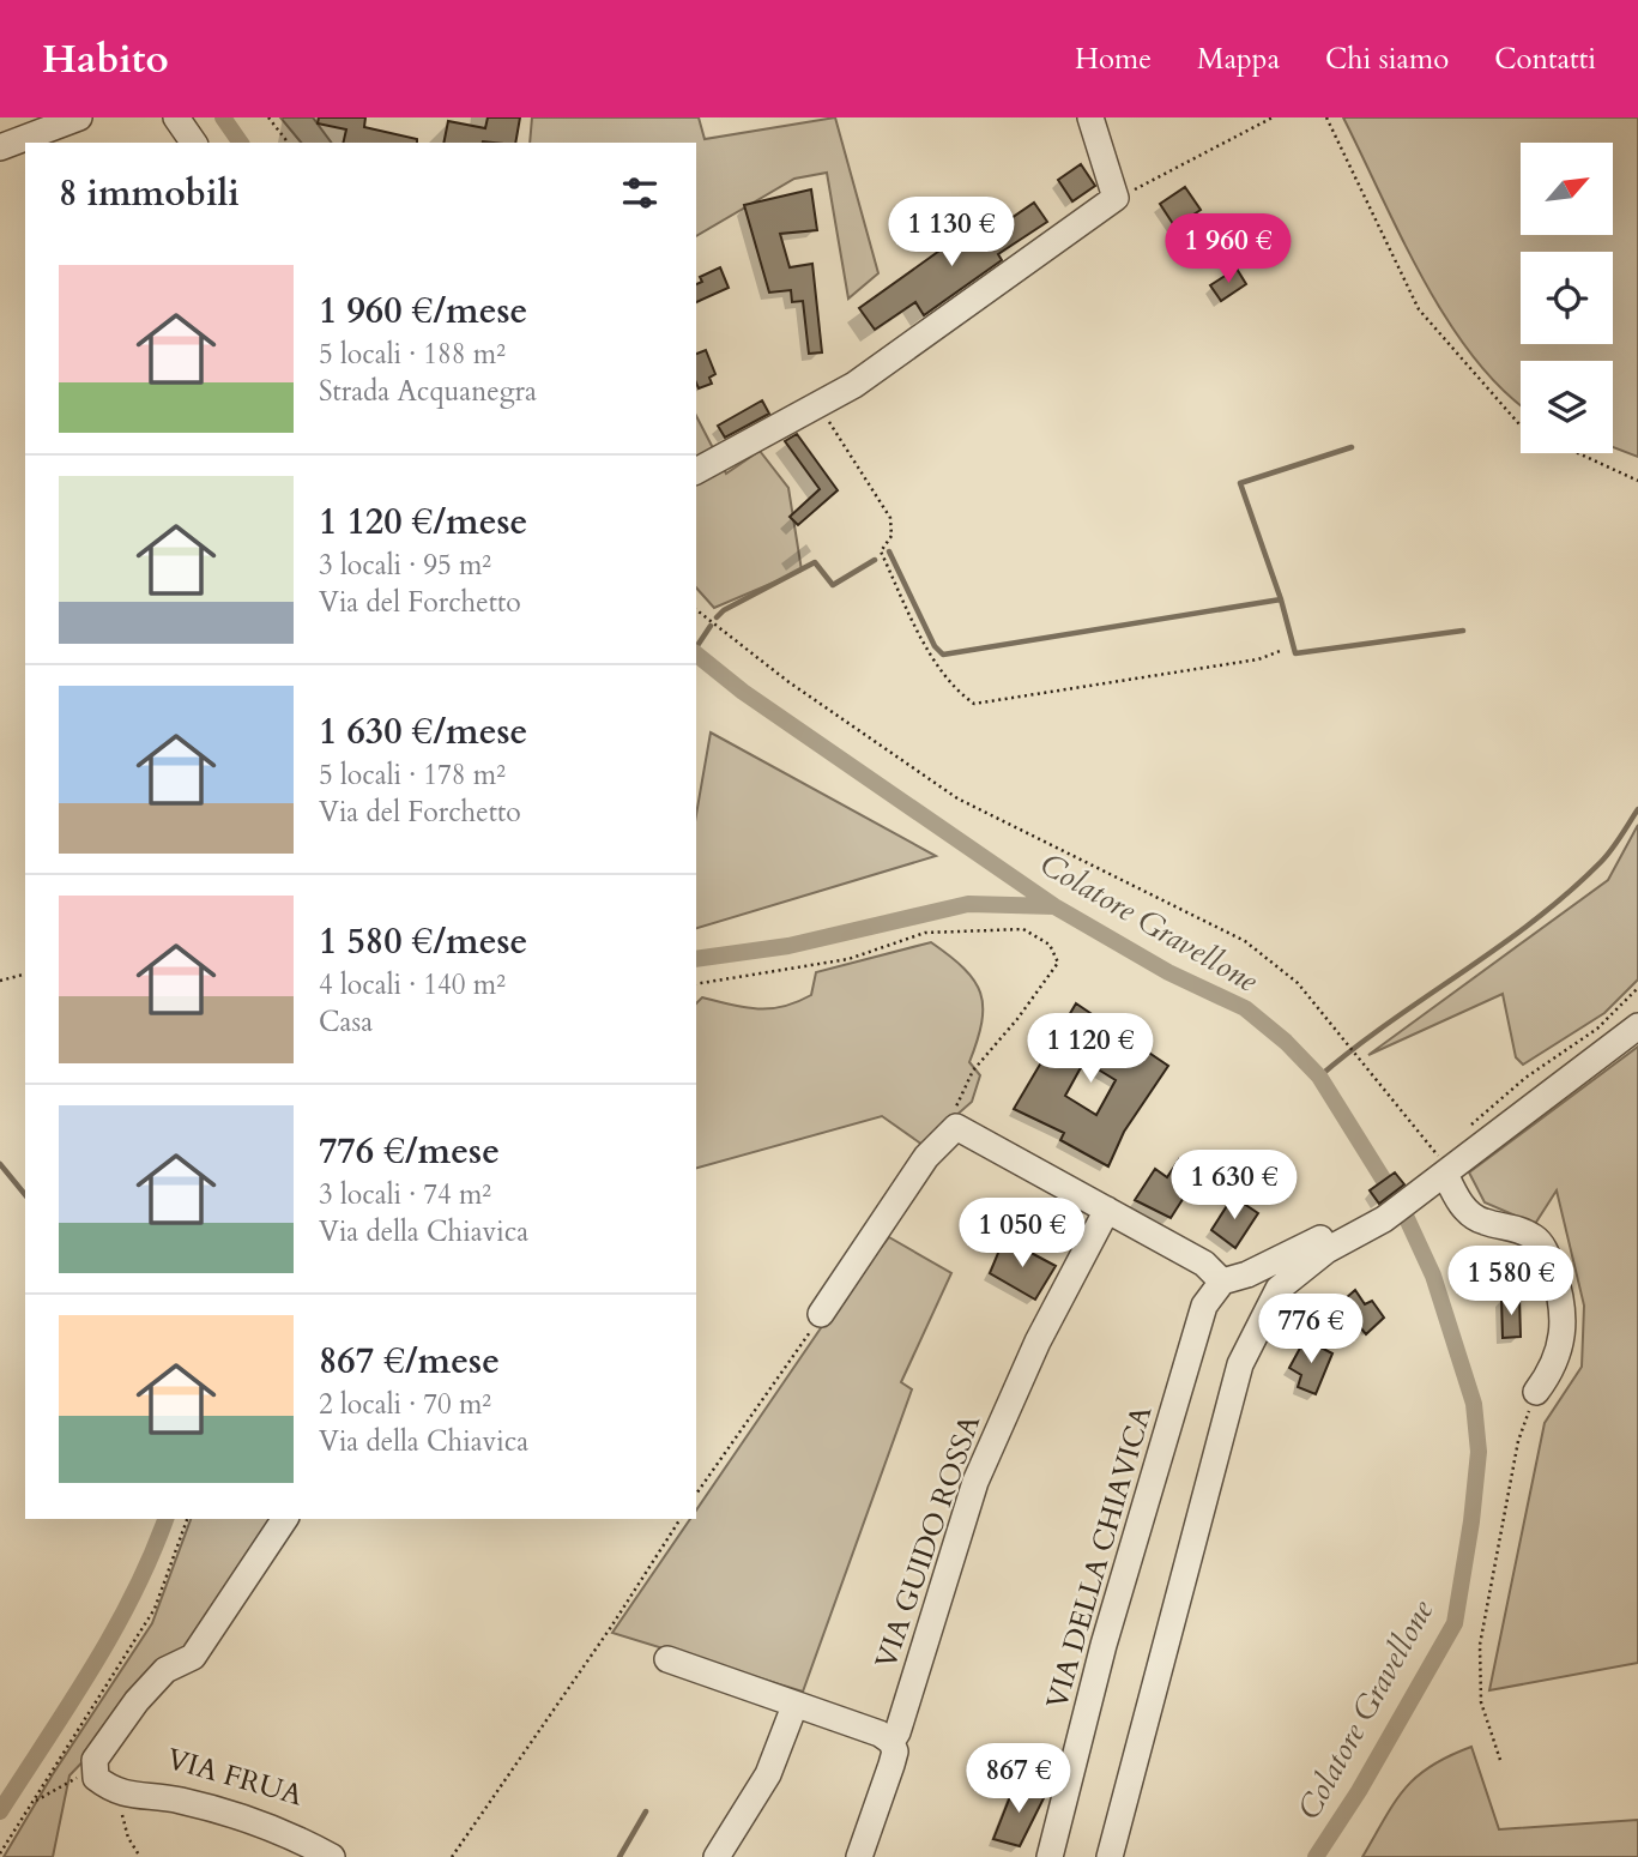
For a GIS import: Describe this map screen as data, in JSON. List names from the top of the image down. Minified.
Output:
{"streets":{"street":["VIA GUIDO ROSSA","VIA DELLA CHIAVICA","VIA FRUA"]},"water":["Colatore Gravellone"],"north":"top right","page":{"header":"Habito","nav":["Home","Mappa","Chi siamo","Contatti"],"heading":"8 immobili","price":["1 130 €","1 960 €","1 120 €","1 630 €","1 050 €","1 580 €","776 €","867 €"],"list":[{"name":"1 960 €/mese","note":"5 locali · 188 m² · Strada Acquanegra"},{"name":"1 120 €/mese","note":"3 locali · 95 m² · Via del Forchetto"},{"name":"1 630 €/mese","note":"5 locali · 178 m² · Via del Forchetto"},{"name":"1 580 €/mese","note":"4 locali · 140 m² · Casa"},{"name":"776 €/mese","note":"3 locali · 74 m² · Via della Chiavica"},{"name":"867 €/mese","note":"2 locali · 70 m² · Via della Chiavica"}]}}
